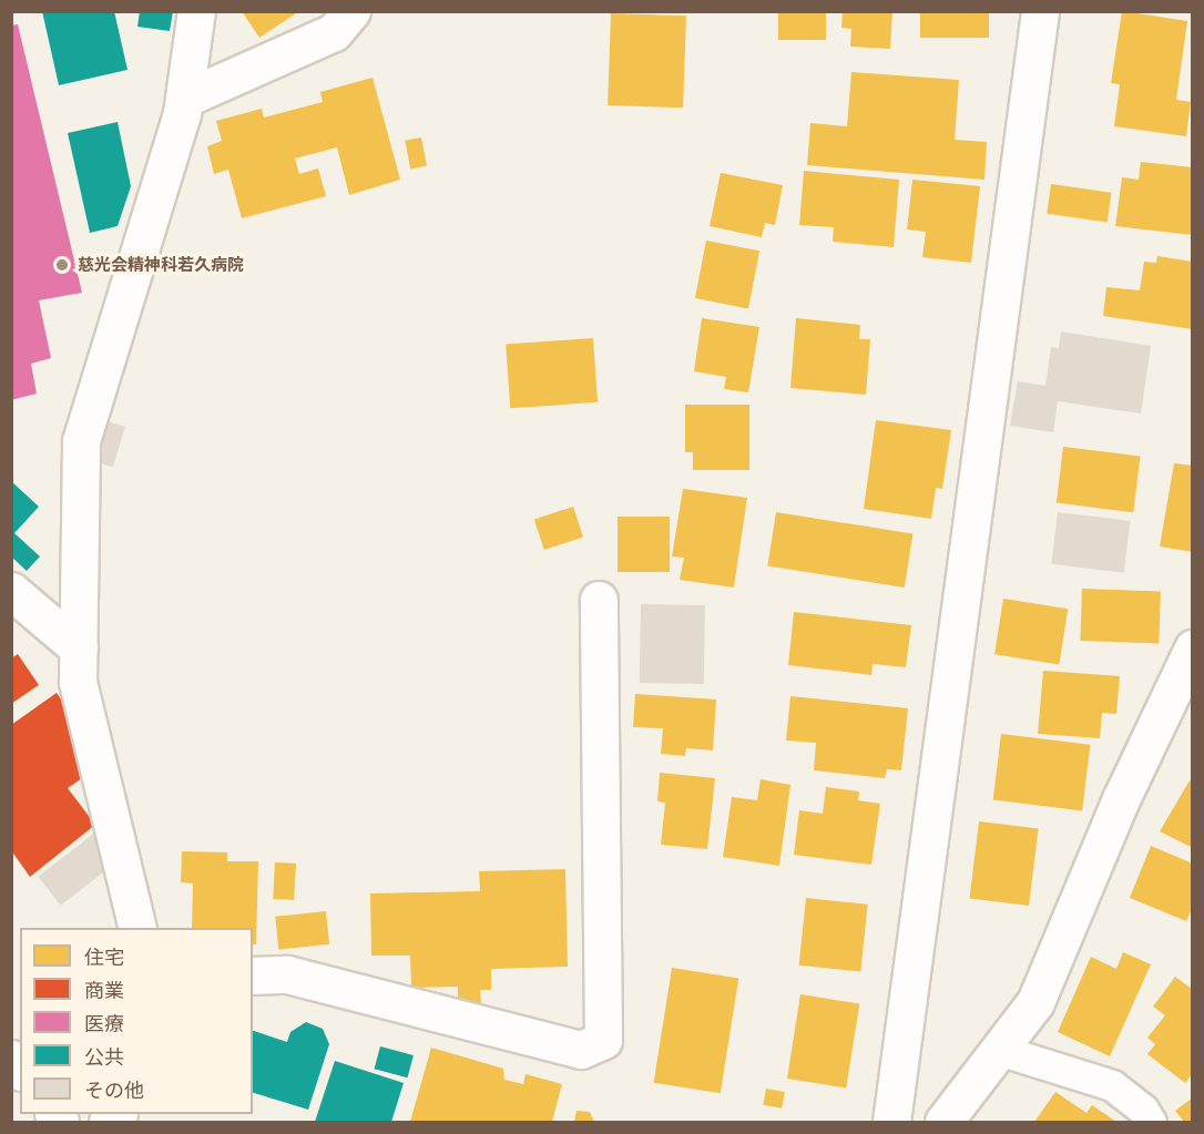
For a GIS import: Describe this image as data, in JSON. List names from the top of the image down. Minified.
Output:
{"places":["慈光会精神科若久病院"],"legend":["住宅","商業","医療","公共","その他"]}
